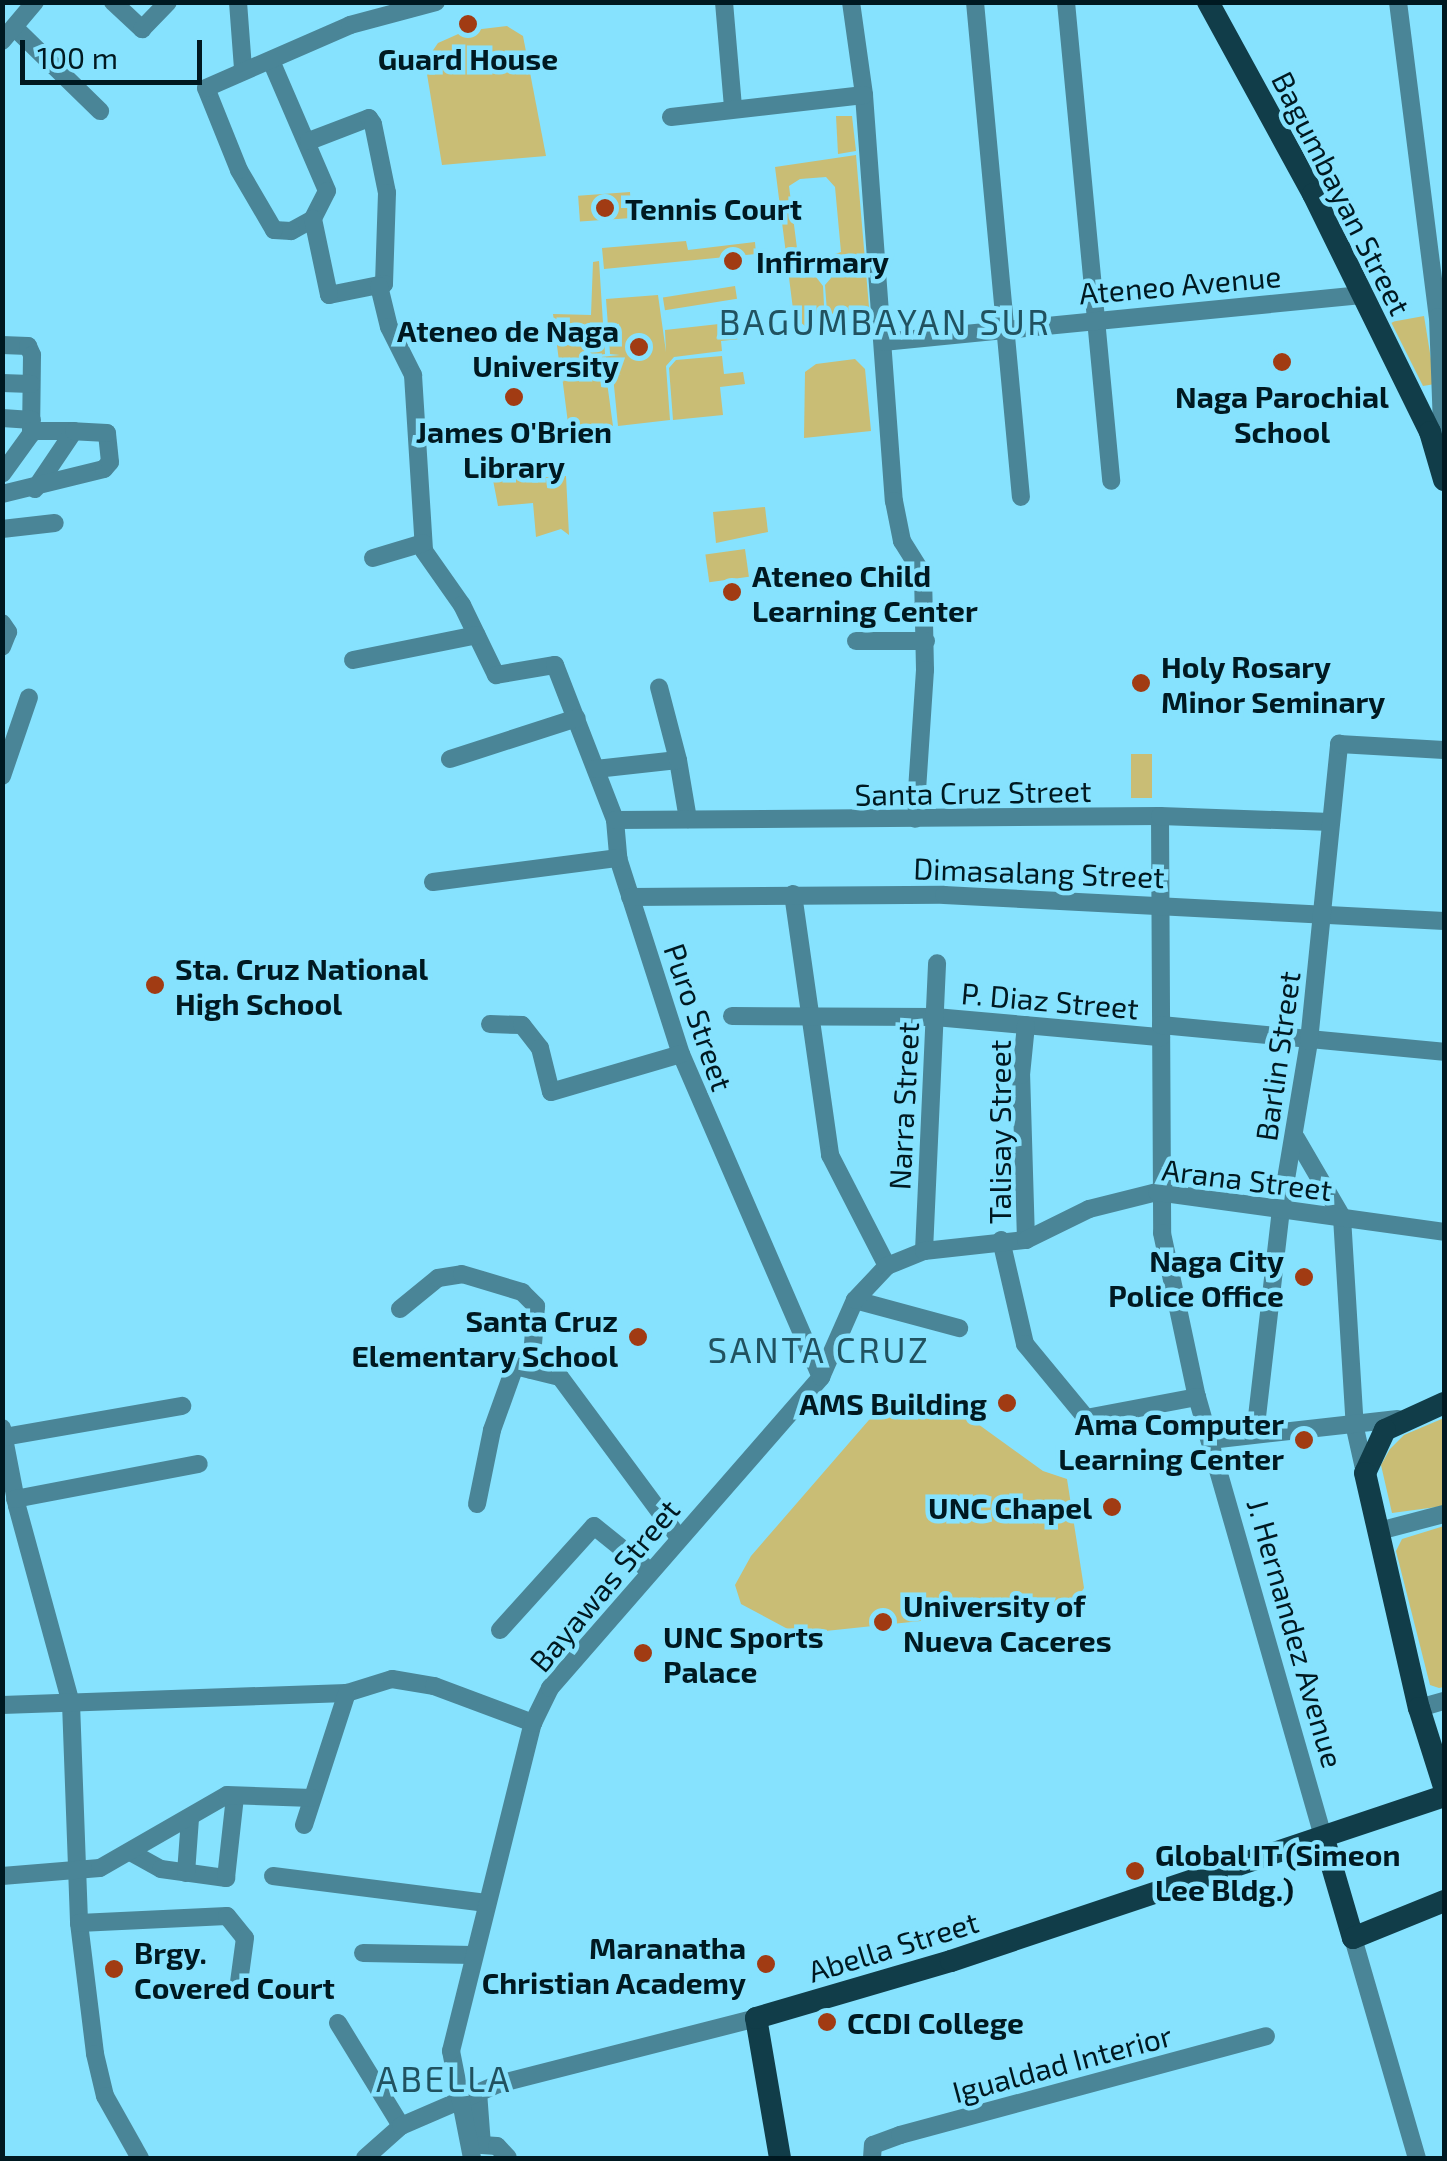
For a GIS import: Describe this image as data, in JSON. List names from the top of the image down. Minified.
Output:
{"streets":{"main road":["Bagumbayan Street","J. Hernandez Avenue","Abella Street"],"street":["Ateneo Avenue","Santa Cruz Street","Dimasalang Street","P. Diaz Street","Puro Street","Barlin Street","Narra Street","Talisay Street","Arana Street","Bayawas Street","Igualdad Interior"]},"crossings":[["Bagumbayan Street","Ateneo Avenue"],["Santa Cruz Street","Puro Street"],["Santa Cruz Street","Barlin Street"],["Santa Cruz Street","J. Hernandez Avenue"],["Dimasalang Street","Puro Street"],["Dimasalang Street","Barlin Street"],["Dimasalang Street","J. Hernandez Avenue"],["P. Diaz Street","Barlin Street"],["P. Diaz Street","Narra Street"],["P. Diaz Street","Talisay Street"],["P. Diaz Street","J. Hernandez Avenue"],["Puro Street","Arana Street"],["Puro Street","Bayawas Street"],["Barlin Street","Arana Street"],["Narra Street","Arana Street"],["Talisay Street","Arana Street"],["Arana Street","Bayawas Street"],["Arana Street","J. Hernandez Avenue"],["Bayawas Street","Abella Street"],["J. Hernandez Avenue","Abella Street"]],"districts":["BAGUMBAYAN SUR","SANTA CRUZ","ABELLA"],"places":["Guard House","Tennis Court","Infirmary","Ateneo de Naga University","Naga Parochial School","James O'Brien Library","Ateneo Child Learning Center","Holy Rosary Minor Seminary","Sta. Cruz National High School","Naga City Police Office","Santa Cruz Elementary School","AMS Building","Ama Computer Learning Center","UNC Chapel","University of Nueva Caceres","UNC Sports Palace","Global IT (Simeon Lee Bldg.)","Maranatha Christian Academy","Brgy. Covered Court","CCDI College"],"scale_bar":"100 m"}
